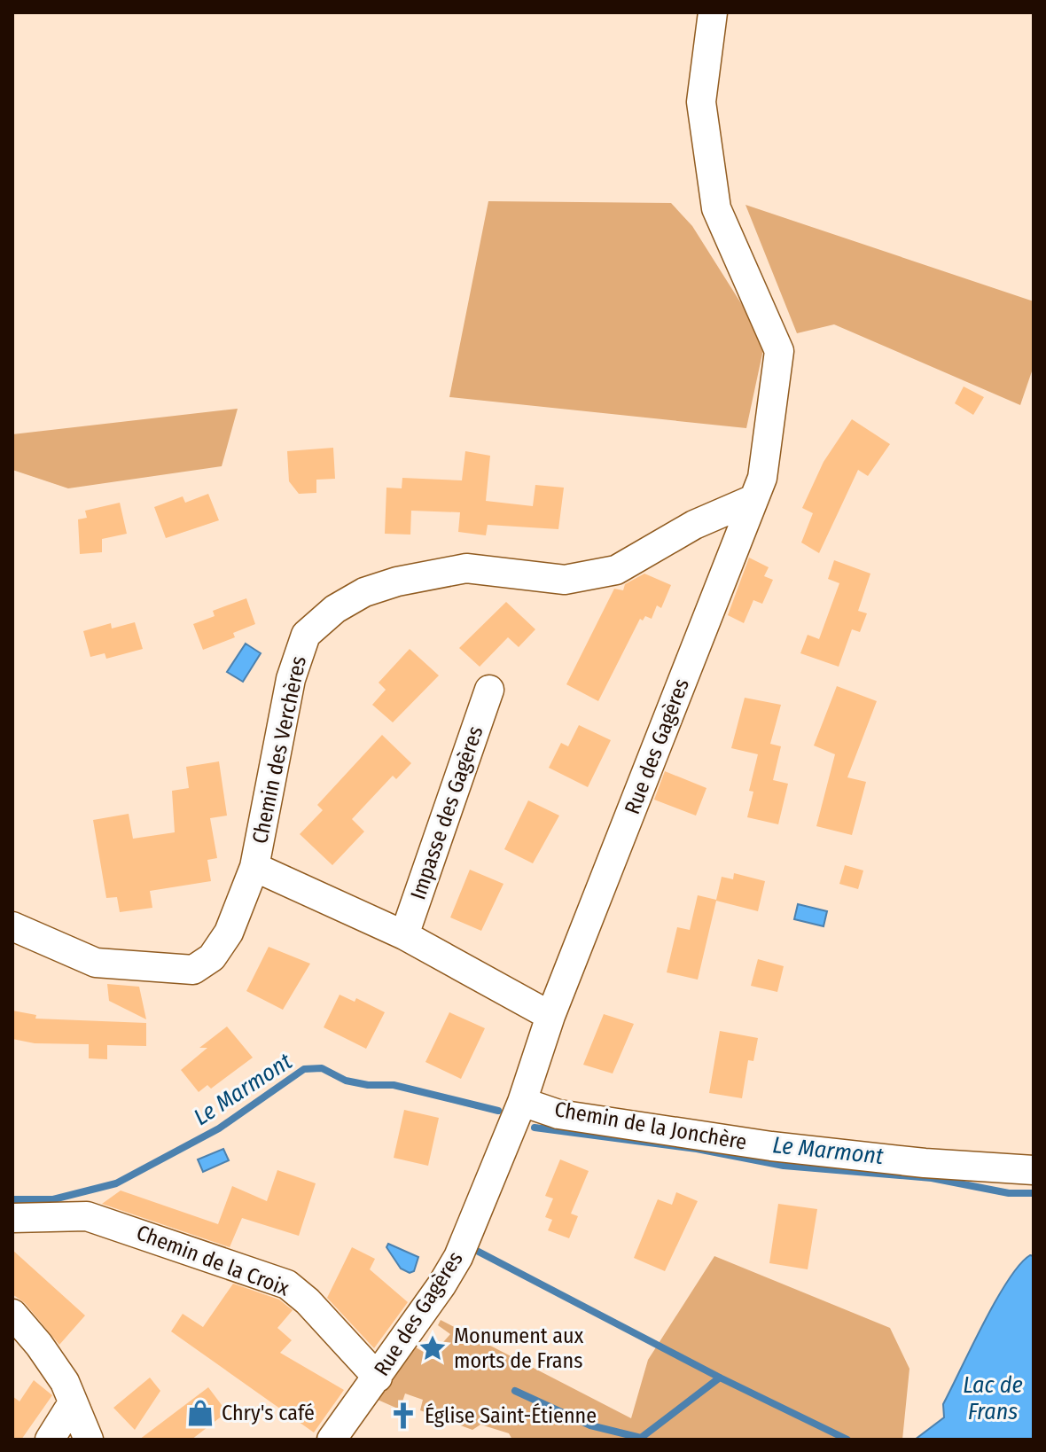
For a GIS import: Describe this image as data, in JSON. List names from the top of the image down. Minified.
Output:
{"streets":{"street":["Rue des Gagères","Chemin des Verchères","Impasse des Gagères","Chemin de la Jonchère","Chemin de la Croix"]},"crossings":[["Rue des Gagères","Chemin des Verchères"],["Rue des Gagères","Chemin de la Jonchère"],["Rue des Gagères","Chemin de la Croix"]],"water":["Le Marmont","Lac de Frans"],"places":{"place":["Monument aux morts de Frans"],"shop":["Chry's café"],"church":["Église Saint-Étienne"]}}
